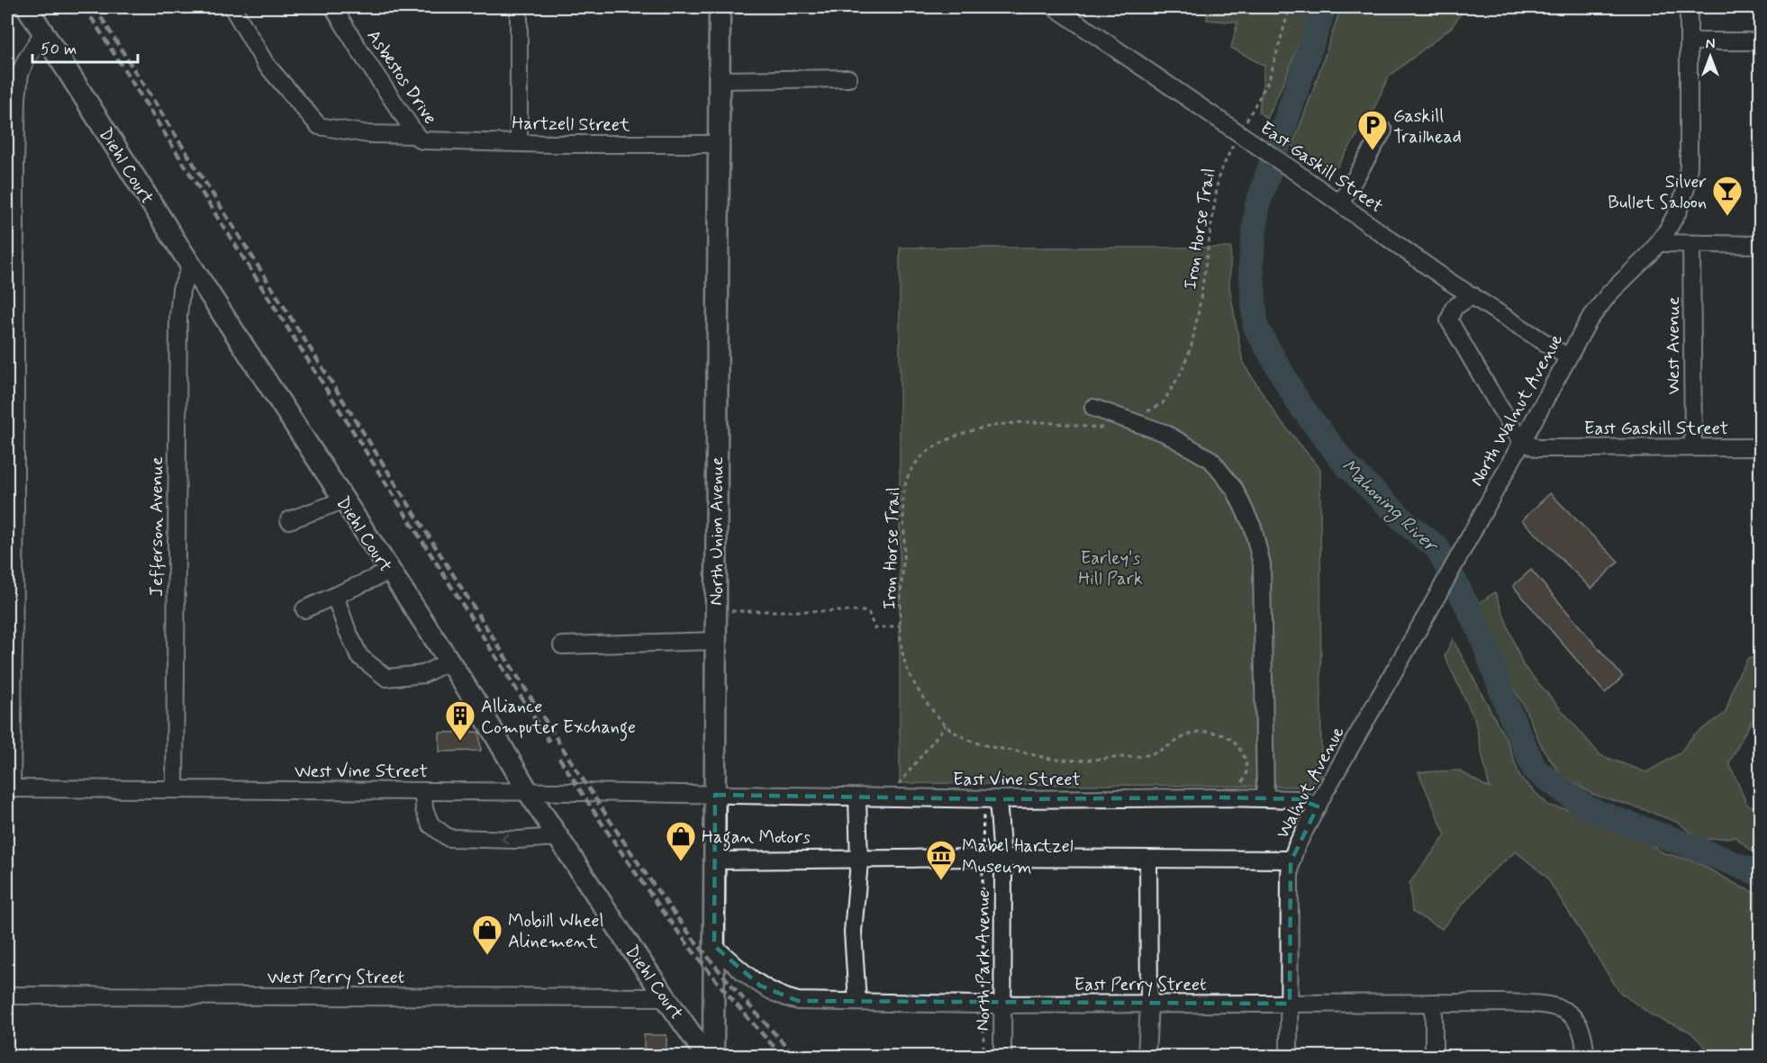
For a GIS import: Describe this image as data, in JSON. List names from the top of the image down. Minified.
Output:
{"streets":{"main road":["Diehl Court","North Union Avenue"],"street":["Asbestos Drive","Hartzell Street","East Gaskill Street","West Avenue","North Walnut Avenue","Jefferson Avenue","West Vine Street","East Vine Street","Walnut Avenue","North Park Avenue","West Perry Street","East Perry Street"],"path":["Iron Horse Trail"]},"crossings":[["Asbestos Drive","Hartzell Street"],["Hartzell Street","North Union Avenue"],["Diehl Court","Jefferson Avenue"],["Diehl Court","West Vine Street"],["Diehl Court","West Perry Street"],["East Gaskill Street","Iron Horse Trail"],["East Gaskill Street","West Avenue"],["East Gaskill Street","North Walnut Avenue"],["North Walnut Avenue","Walnut Avenue"],["Jefferson Avenue","West Vine Street"],["North Union Avenue","West Vine Street"],["North Union Avenue","East Vine Street"],["North Union Avenue","East Perry Street"],["West Vine Street","East Vine Street"],["East Vine Street","Walnut Avenue"],["East Vine Street","North Park Avenue"],["Walnut Avenue","East Perry Street"],["North Park Avenue","East Perry Street"]],"water":["Mahoning River"],"parks":["Earley's Hill Park"],"places":{"parking":["Gaskill Trailhead"],"bar":["Silver Bullet Saloon"],"building":["Alliance Computer Exchange"],"shop":["Hagan Motors","Mobill Wheel Alinement"],"museum":["Mabel Hartzel Museum"]},"scale_bar":"50 m","north":"top"}
